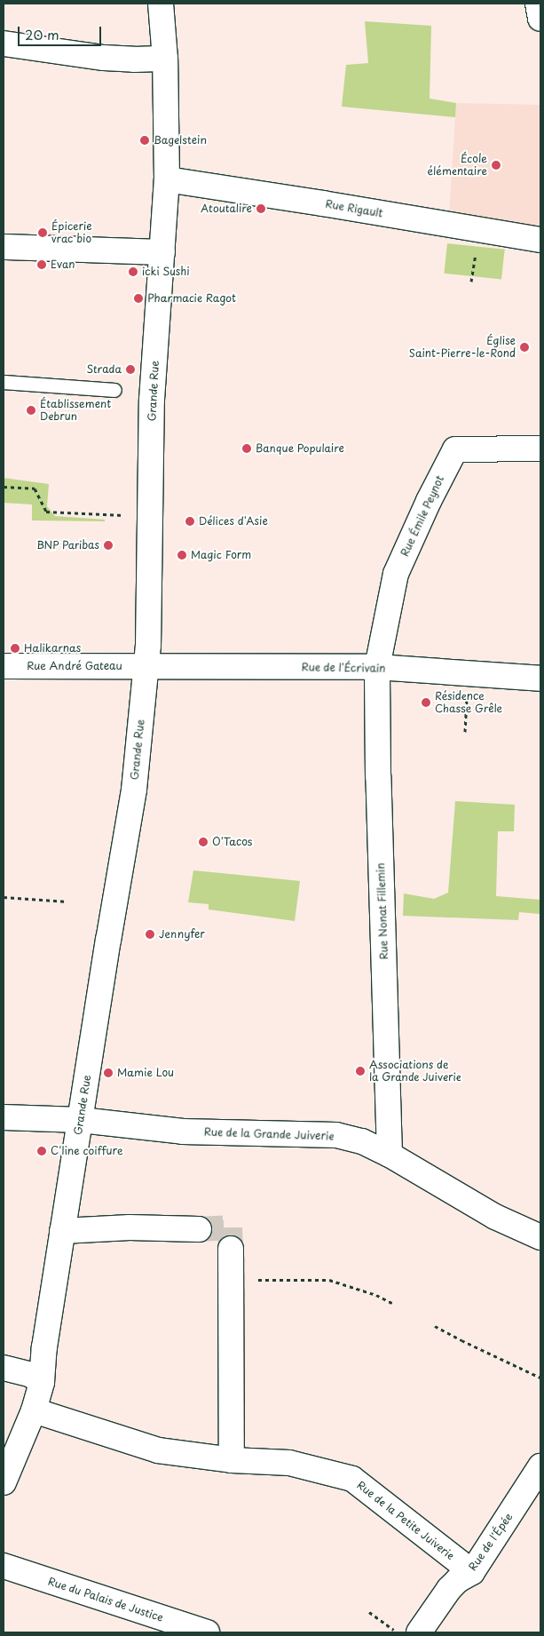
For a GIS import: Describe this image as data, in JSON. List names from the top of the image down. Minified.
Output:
{"streets":{"street":["Rue Rigault","Grande Rue","Rue Émile Peynot","Rue André Gateau","Rue de l'Écrivain","Rue Nonat Fillemin","Rue de la Grande Juiverie","Rue de la Petite Juiverie","Rue de l'Épée","Rue du Palais de Justice"]},"crossings":[["Rue Rigault","Grande Rue"],["Grande Rue","Rue André Gateau"],["Grande Rue","Rue de l'Écrivain"],["Grande Rue","Rue de la Grande Juiverie"],["Grande Rue","Rue de la Petite Juiverie"],["Rue Émile Peynot","Rue de l'Écrivain"],["Rue Émile Peynot","Rue Nonat Fillemin"],["Rue André Gateau","Rue de l'Écrivain"],["Rue de l'Écrivain","Rue Nonat Fillemin"],["Rue Nonat Fillemin","Rue de la Grande Juiverie"],["Rue de la Petite Juiverie","Rue de l'Épée"]],"places":["Bagelstein","École élémentaire","Atoutalire","Épicerie vrac bio","Evan","icki Sushi","Pharmacie Ragot","Église Saint-Pierre-le-Rond","Strada","Établissement Debrun","Banque Populaire","Délices d'Asie","BNP Paribas","Magic Form","Halikarnas","Résidence Chasse Grêle","O'Tacos","Jennyfer","Associations de la Grande Juiverie","Mamie Lou","C'line coiffure"],"scale_bar":"20 m"}
